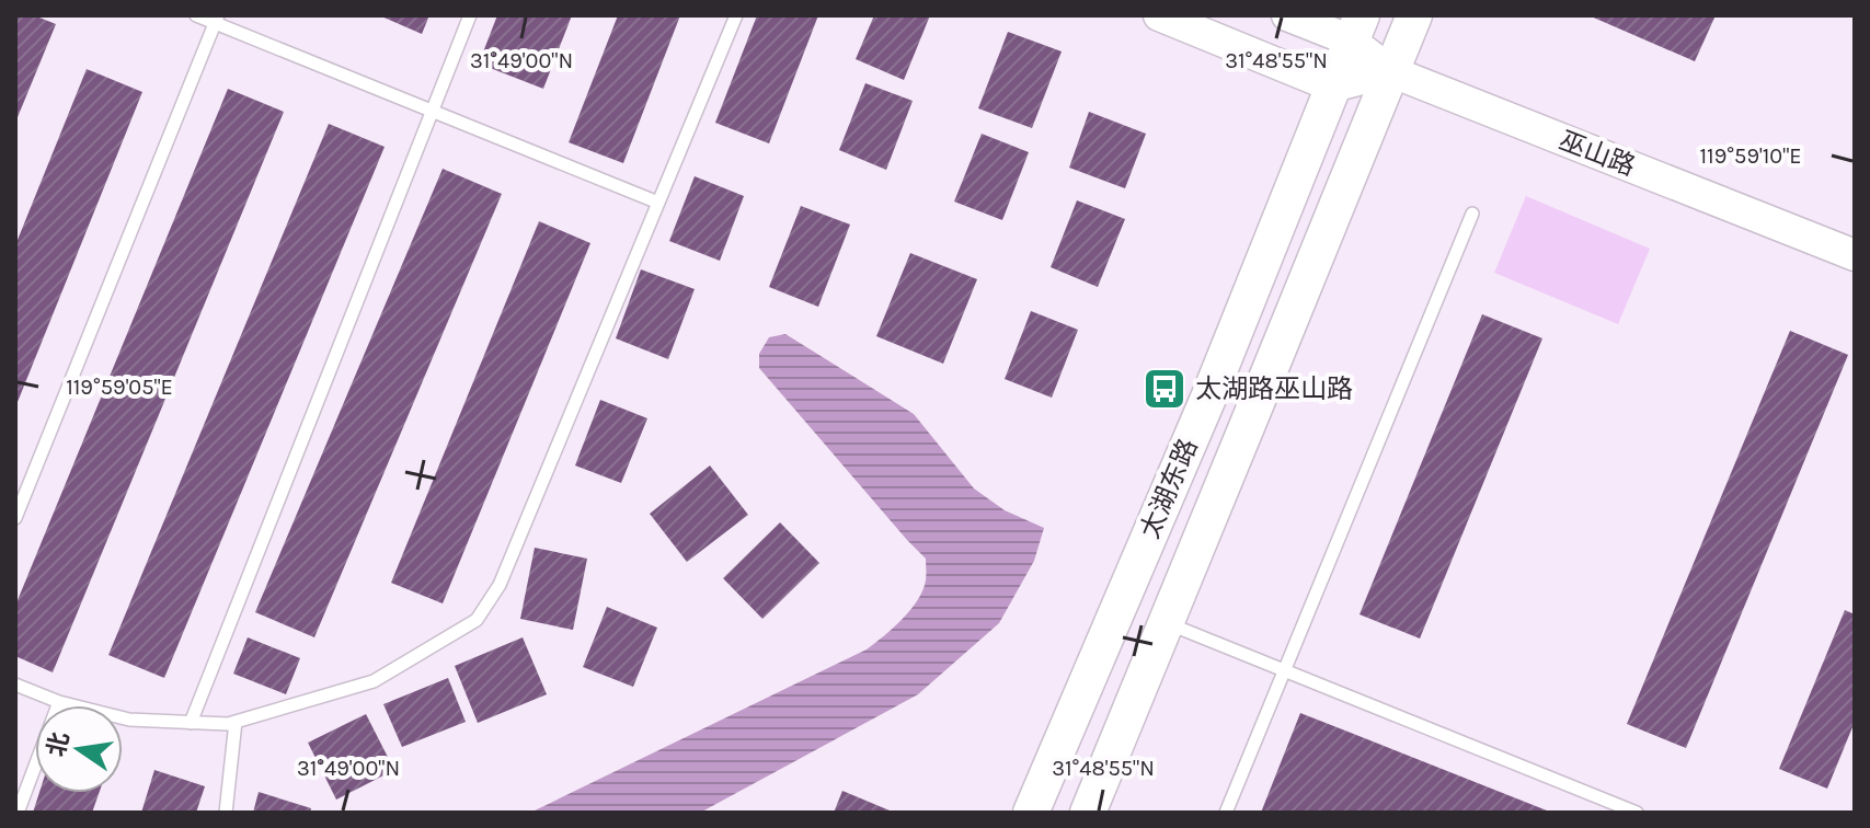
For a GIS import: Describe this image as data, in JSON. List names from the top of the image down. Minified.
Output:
{"streets":{"main road":["太湖东路"],"street":["巫山路"]},"crossings":[["巫山路","太湖东路"]],"places":{"bus stop":["太湖路巫山路"]},"north":"left","coordinates":["31°48'55\"N","31°49'00\"N","119°59'10\"E","119°59'05\"E"]}
